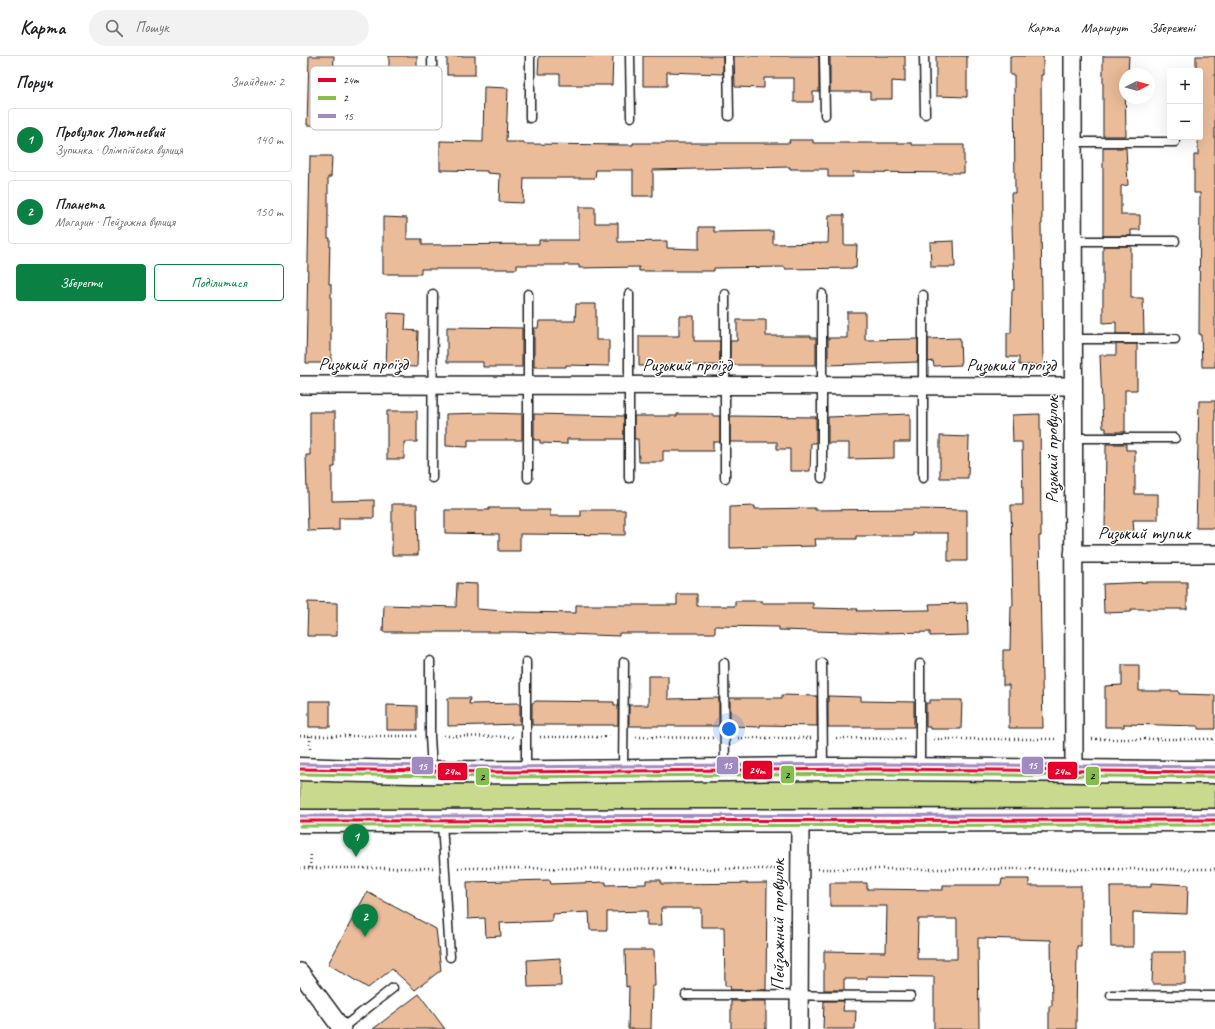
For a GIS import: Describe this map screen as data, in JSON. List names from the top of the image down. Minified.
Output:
{"streets":{"street":["Ризький проїзд","Ризький провулок","Ризький тупик","Пейзажний провулок"]},"crossings":[["Ризький проїзд","Ризький провулок"],["Ризький провулок","Ризький тупик"]],"lines":["transit line 15","transit line 24т","transit line 2"],"legend":["24т","2","15"],"north":"right","page":{"header":"Карта","search":"Пошук","nav":["Карта","Маршрут","Збережені"],"heading":["Поруч","Знайдено: 2"],"map_buttons":["+","−"],"list":[{"mark":"1","name":"Провулок Лютневий","note":"Зупинка · Олімпійська вулиця","value":"140 m"},{"mark":"2","name":"Планета","note":"Магазин · Пейзажна вулиця","value":"150 m"}],"buttons":["Зберегти","Поділитися"],"pins":["1","2"]}}
